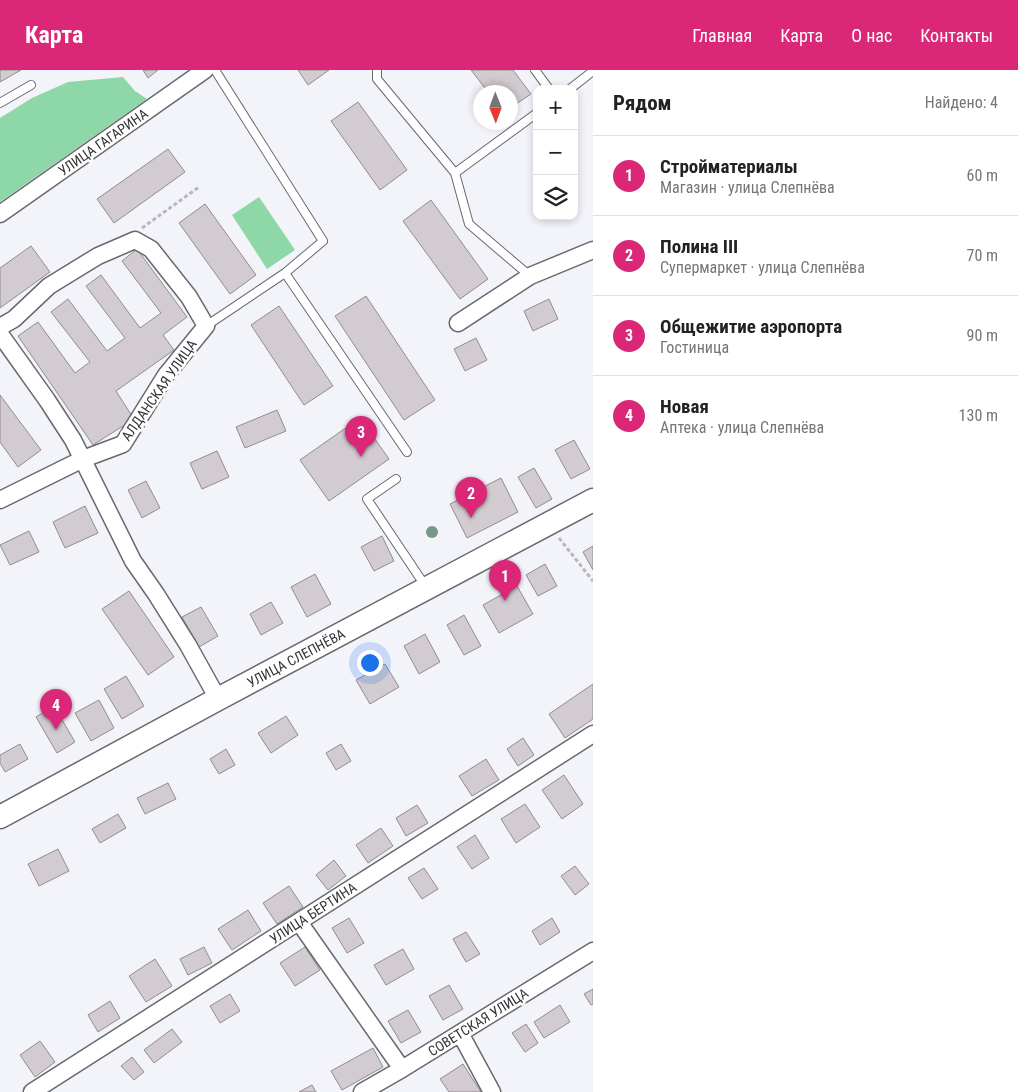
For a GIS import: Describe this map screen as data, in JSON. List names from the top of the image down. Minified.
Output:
{"streets":{"street":["УЛИЦА ГАГАРИНА","АЛДАНСКАЯ УЛИЦА","УЛИЦА СЛЕПНЁВА","УЛИЦА БЕРТИНА","СОВЕТСКАЯ УЛИЦА"]},"north":"bottom","page":{"header":"Карта","nav":["Главная","Карта","О нас","Контакты"],"heading":["Рядом","Найдено: 4"],"map_buttons":["+","−"],"list":[{"mark":"1","name":"Стройматериалы","note":"Магазин · улица Слепнёва","value":"60 m"},{"mark":"2","name":"Полина III","note":"Супермаркет · улица Слепнёва","value":"70 m"},{"mark":"3","name":"Общежитие аэропорта","note":"Гостиница","value":"90 m"},{"mark":"4","name":"Новая","note":"Аптека · улица Слепнёва","value":"130 m"}],"pins":["3","2","1","4"]}}
